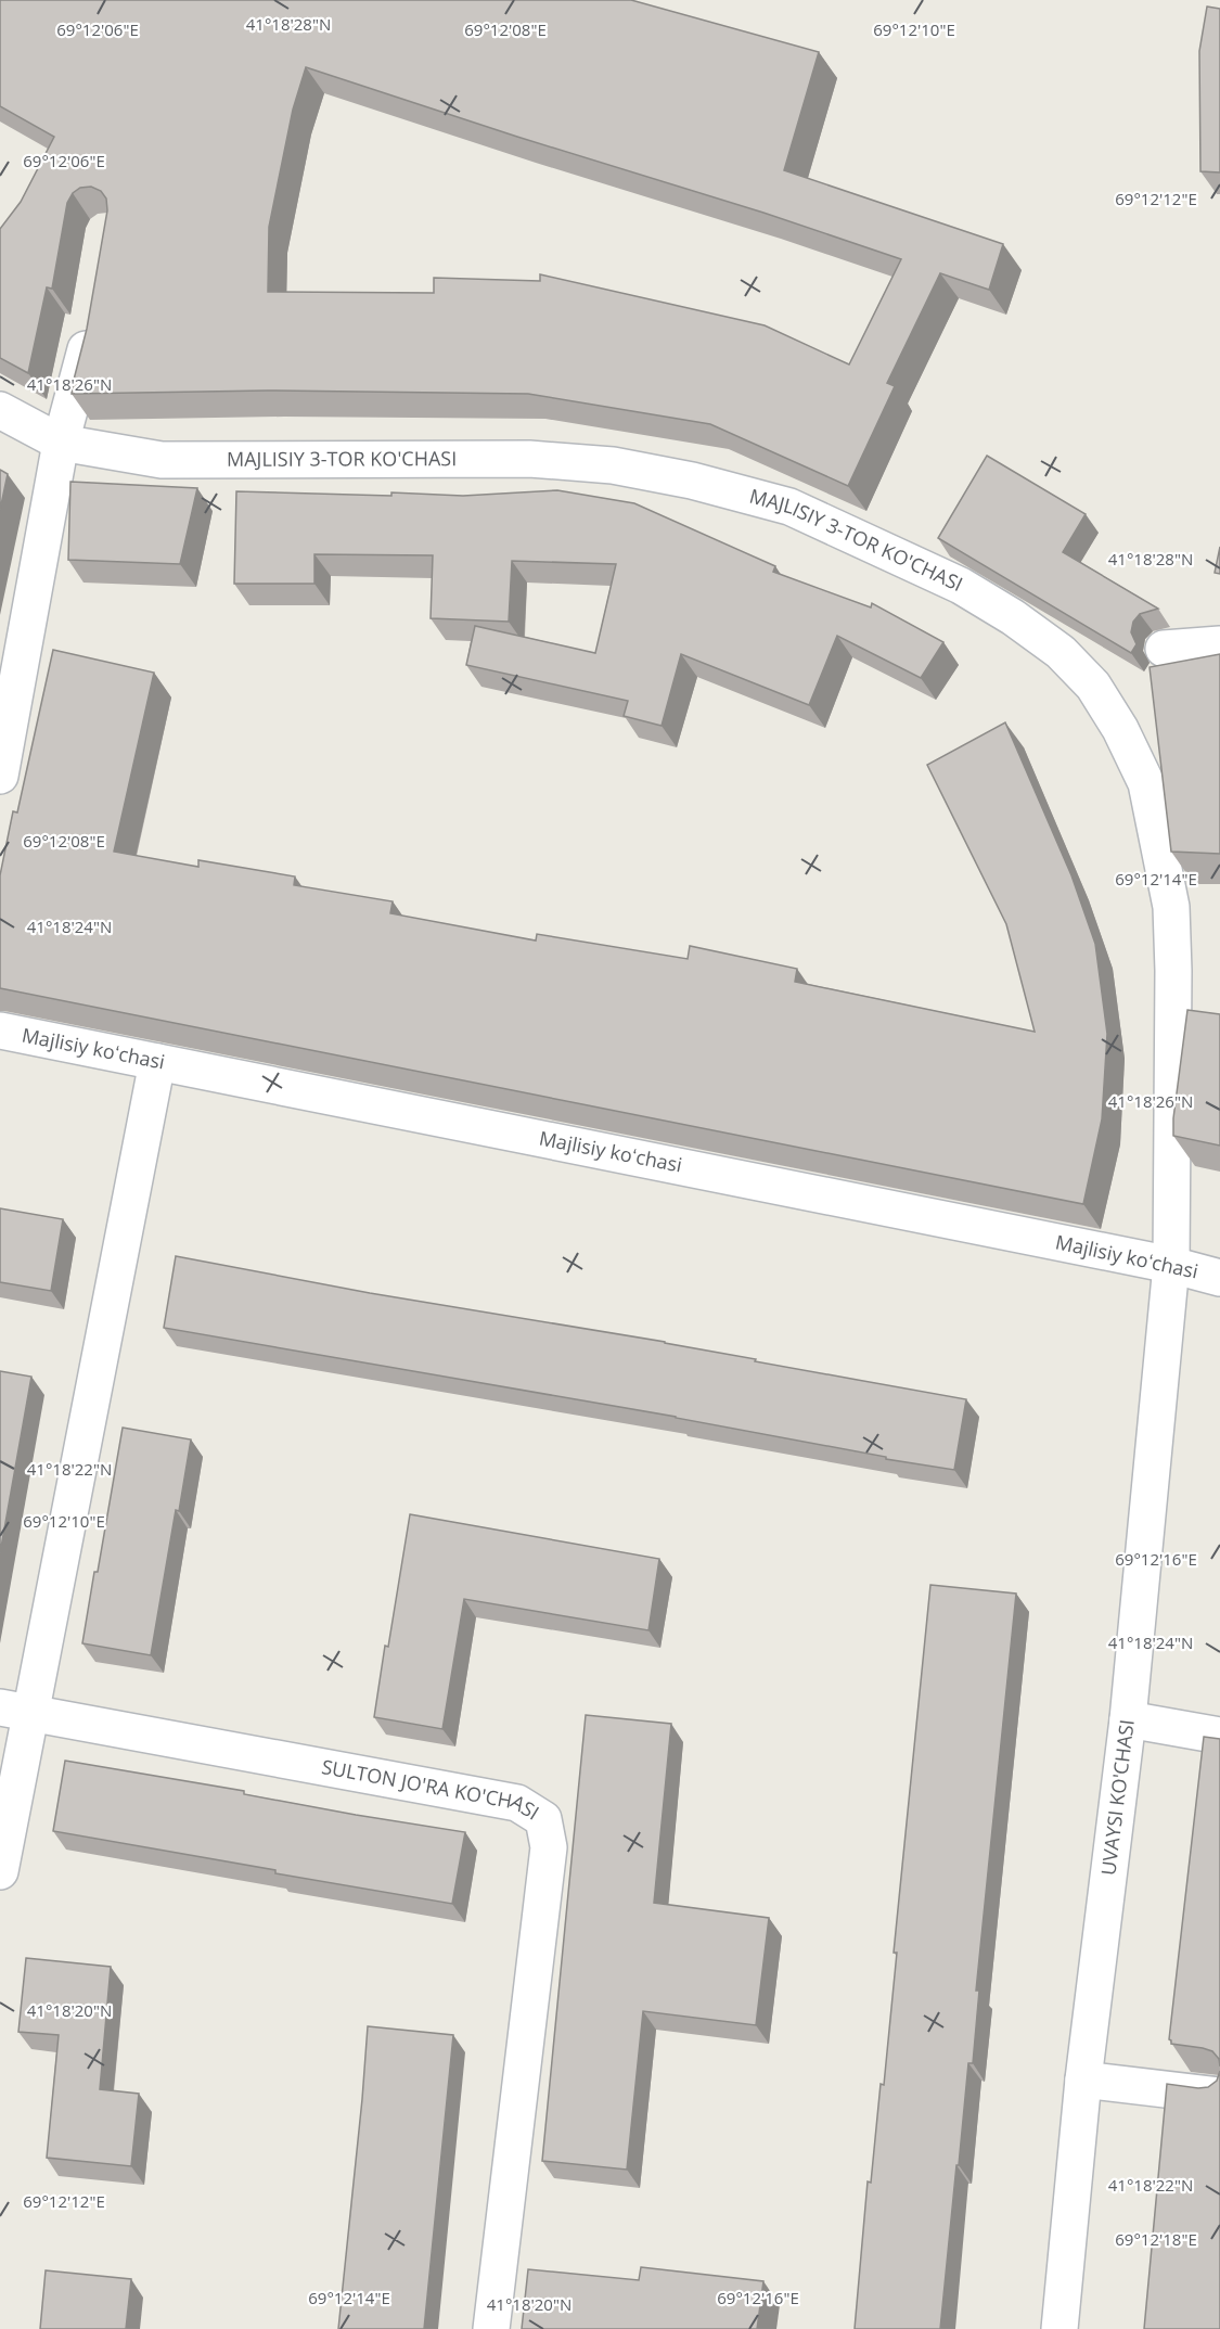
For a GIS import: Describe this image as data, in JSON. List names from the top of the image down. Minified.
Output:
{"streets":{"street":["MAJLISIY 3-TOR KO'CHASI","Majlisiy koʻchasi","SULTON JO'RA KO'CHASI","UVAYSI KO'CHASI"]},"crossings":[["MAJLISIY 3-TOR KO'CHASI","Majlisiy koʻchasi"],["MAJLISIY 3-TOR KO'CHASI","UVAYSI KO'CHASI"],["Majlisiy koʻchasi","UVAYSI KO'CHASI"]],"coordinates":["41°18'28\"N","69°12'06\"E","69°12'08\"E","69°12'10\"E","69°12'12\"E","41°18'26\"N","69°12'14\"E","41°18'24\"N","41°18'22\"N","69°12'16\"E","41°18'20\"N","69°12'18\"E"]}
